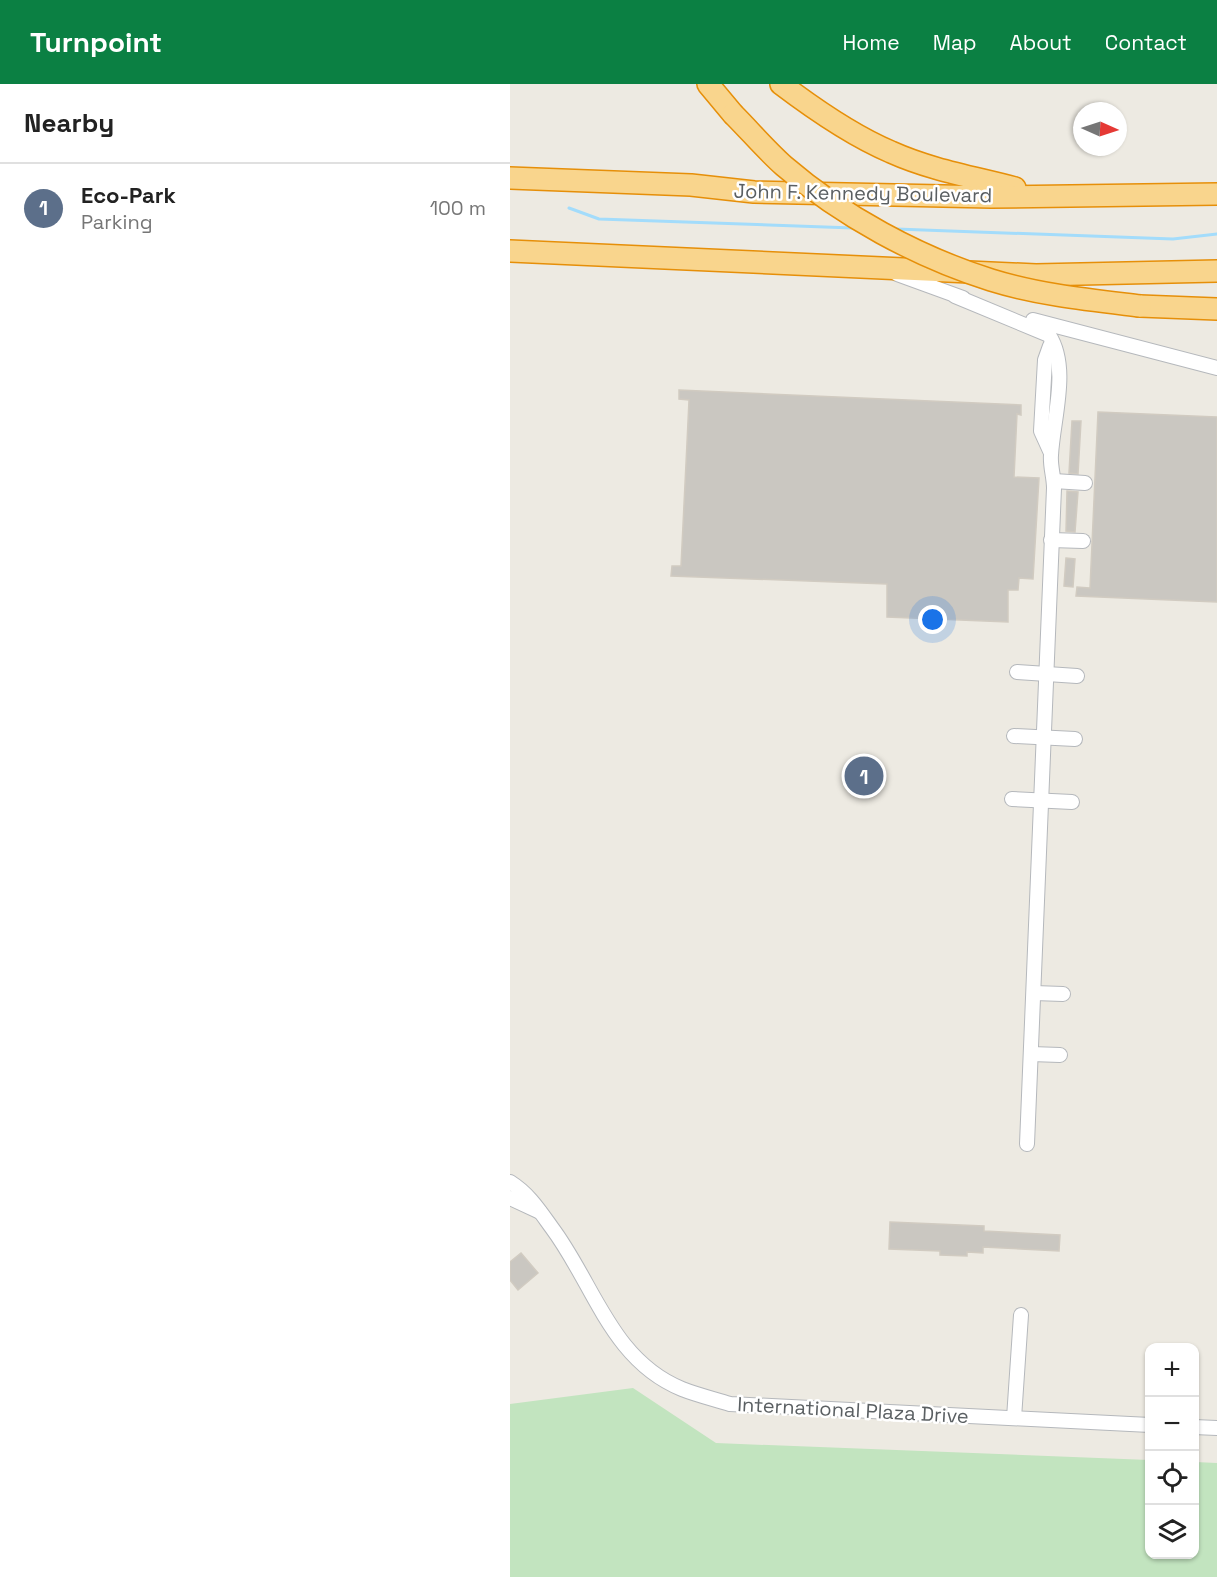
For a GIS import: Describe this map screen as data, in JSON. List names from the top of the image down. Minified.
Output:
{"streets":{"highway":["John F. Kennedy Boulevard"],"street":["International Plaza Drive"]},"north":"right","page":{"header":"Turnpoint","nav":["Home","Map","About","Contact"],"heading":"Nearby","list":[{"mark":"1","name":"Eco-Park","note":"Parking","value":"100 m"}],"pins":"1","map_buttons":["+","−"]}}
